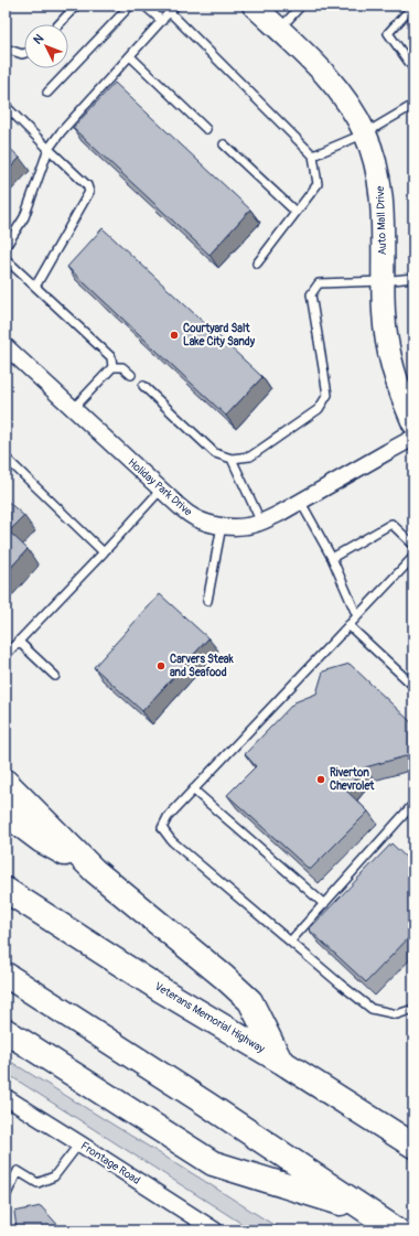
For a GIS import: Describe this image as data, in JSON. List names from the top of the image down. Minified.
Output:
{"streets":{"highway":["Veterans Memorial Highway"],"street":["Auto Mall Drive","Holiday Park Drive","Frontage Road"]},"places":["Courtyard Salt Lake City Sandy","Carvers Steak and Seafood","Riverton Chevrolet"],"north":"top left"}
